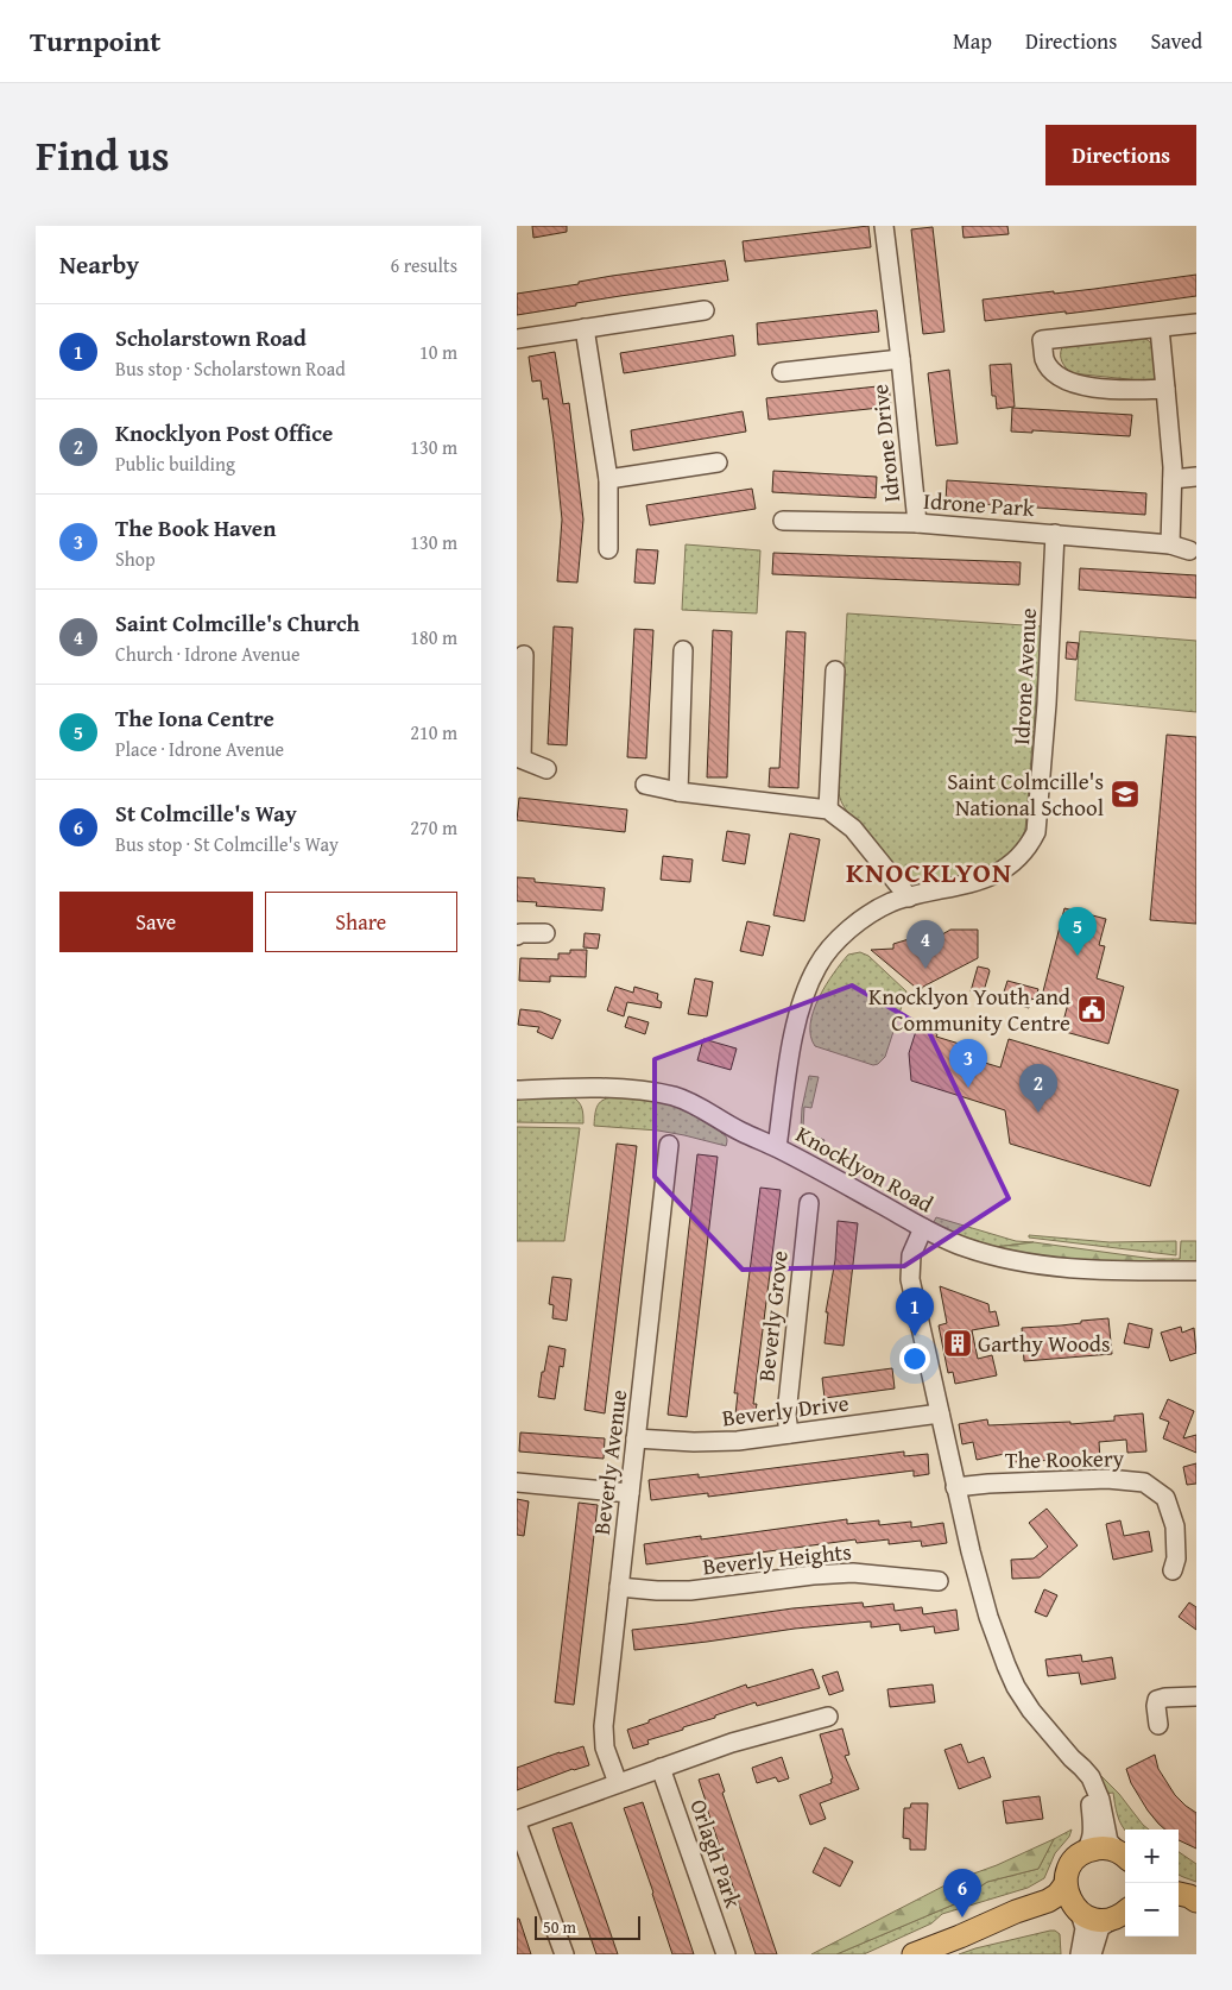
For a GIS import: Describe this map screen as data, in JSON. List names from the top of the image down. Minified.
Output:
{"streets":{"street":["Idrone Drive","Idrone Park","Idrone Avenue","Knocklyon Road","Beverly Grove","Beverly Drive","The Rookery","Beverly Avenue","Beverly Heights","Orlagh Park"]},"crossings":[["Idrone Drive","Idrone Park"],["Idrone Park","Idrone Avenue"],["Idrone Avenue","Knocklyon Road"],["Beverly Grove","Beverly Drive"],["Beverly Drive","Beverly Avenue"],["Beverly Avenue","Beverly Heights"]],"districts":["KNOCKLYON"],"places":{"school or university":["Saint Colmcille's National School"],"public building":["Knocklyon Youth and Community Centre"],"building":["Garthy Woods"]},"scale_bar":"50 m","page":{"header":"Turnpoint","nav":["Map","Directions","Saved"],"title":"Find us","buttons":["Directions",["Save","Share"]],"heading":["Nearby","6 results"],"list":[{"mark":"1","name":"Scholarstown Road","note":"Bus stop · Scholarstown Road","value":"10 m"},{"mark":"2","name":"Knocklyon Post Office","note":"Public building","value":"130 m"},{"mark":"3","name":"The Book Haven","note":"Shop","value":"130 m"},{"mark":"4","name":"Saint Colmcille's Church","note":"Church · Idrone Avenue","value":"180 m"},{"mark":"5","name":"The Iona Centre","note":"Place · Idrone Avenue","value":"210 m"},{"mark":"6","name":"St Colmcille's Way","note":"Bus stop · St Colmcille's Way","value":"270 m"}],"pins":["5","4","3","2","1","6"],"map_buttons":["+","−"],"scale":"50 m"}}
